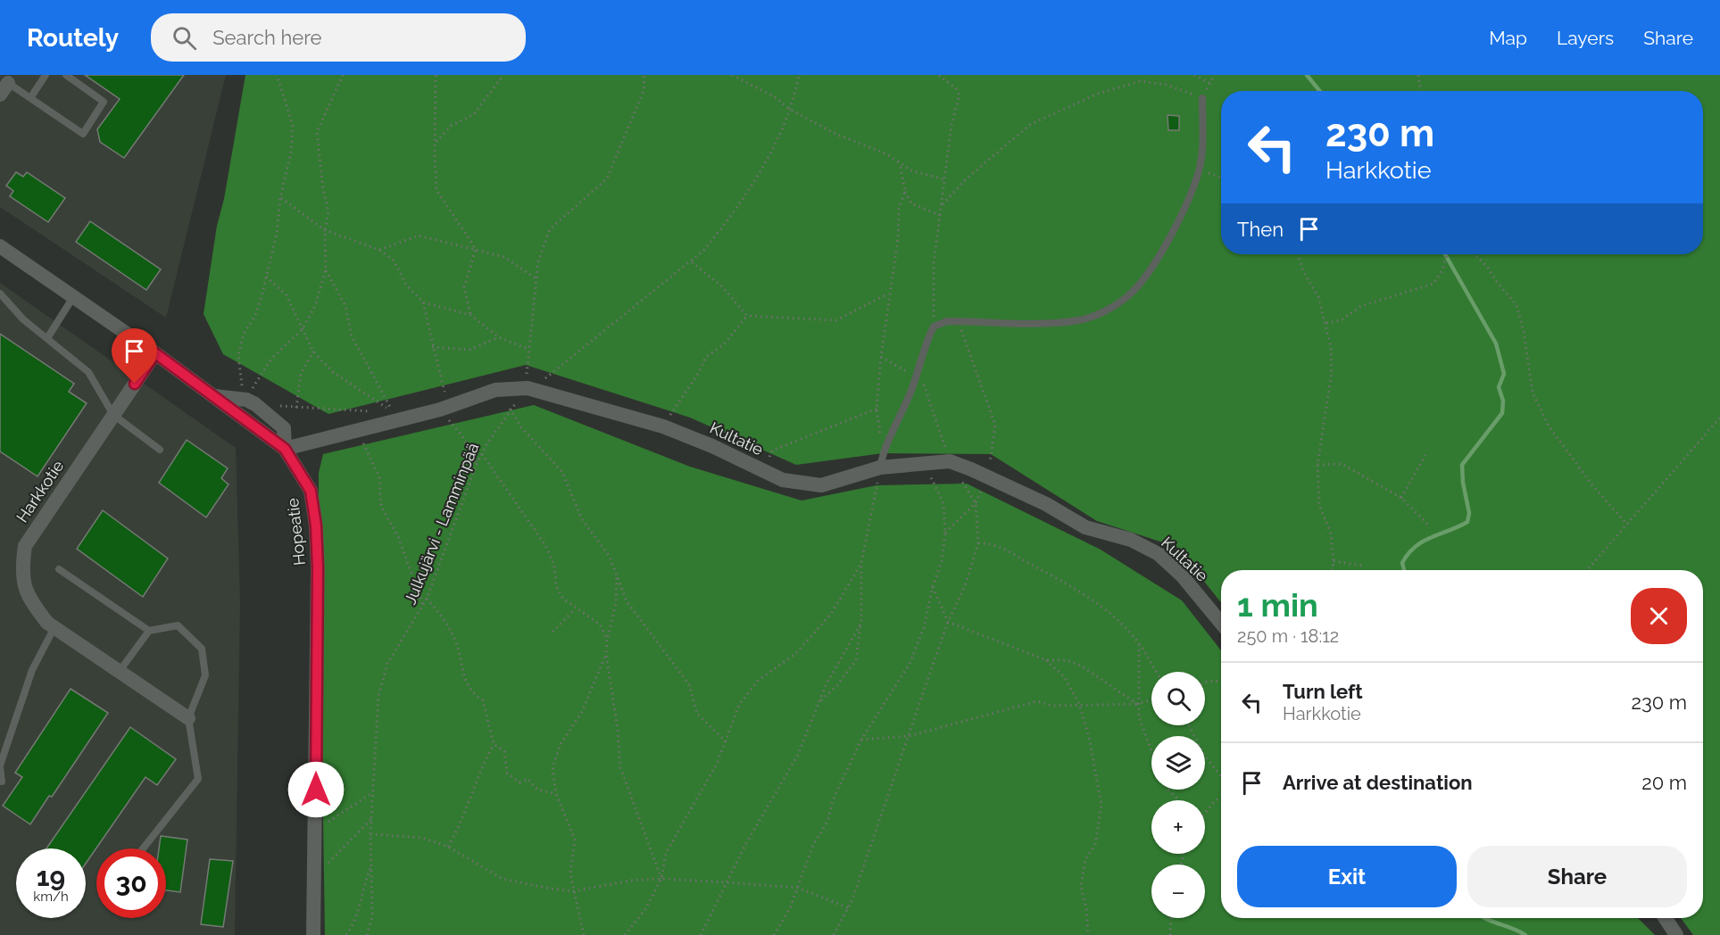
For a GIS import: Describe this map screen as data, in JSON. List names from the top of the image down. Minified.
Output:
{"streets":{"street":["Kultatie","Harkkotie","Hopeatie"],"path":["Julkujärvi - Lamminpää"]},"crossings":[["Kultatie","Julkujärvi - Lamminpää"],["Kultatie","Hopeatie"],["Harkkotie","Hopeatie"]],"page":{"header":"Routely","search":"Search here","nav":["Map","Layers","Share"],"turn":["230 m","Harkkotie"],"then":"Then","heading":["1 min","250 m · 18:12"],"list":[{"name":"Turn left","note":"Harkkotie","value":"230 m"},{"name":"Arrive at destination","value":"20 m"}],"map_buttons":["+","−"],"buttons":["Exit","Share"],"speed":"19 km/h","limit":"30"}}
